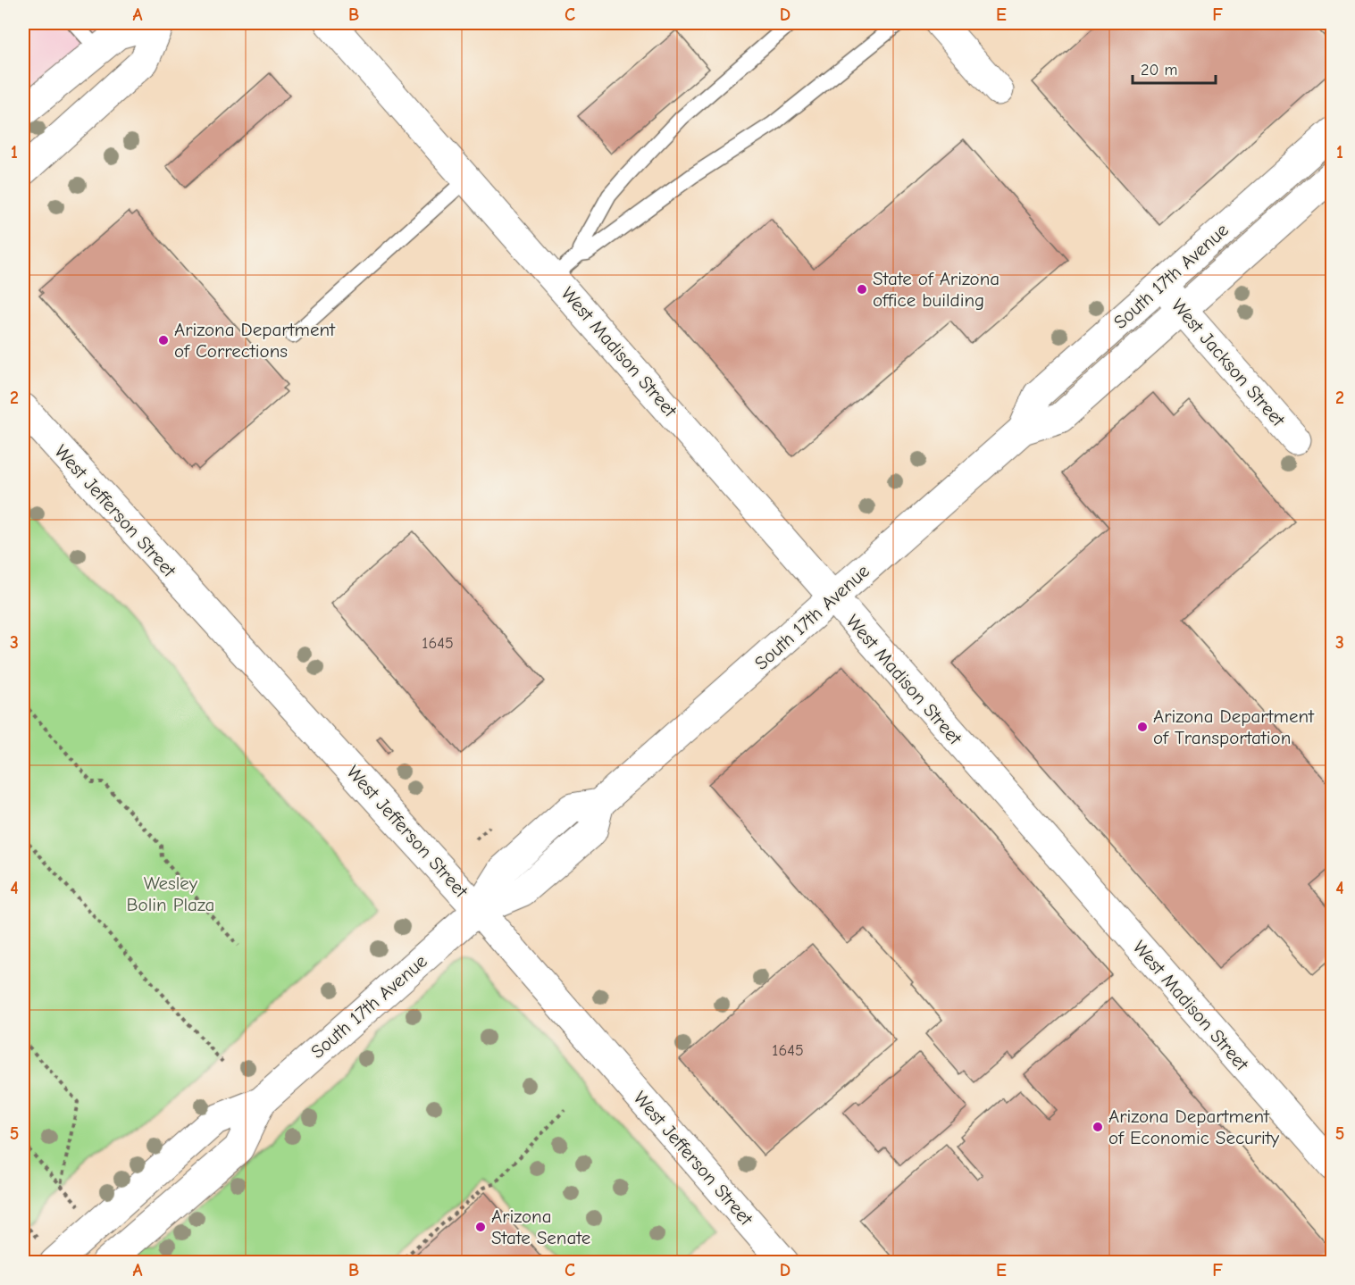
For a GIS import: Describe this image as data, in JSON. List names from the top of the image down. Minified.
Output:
{"streets":{"main road":["South 17th Avenue","West Madison Street","West Jackson Street","West Jefferson Street"]},"crossings":[["South 17th Avenue","West Madison Street"],["South 17th Avenue","West Jackson Street"],["South 17th Avenue","West Jefferson Street"]],"parks":["Wesley Bolin Plaza"],"places":["State of Arizona office building","Arizona Department of Corrections","Arizona Department of Transportation","Arizona Department of Economic Security","Arizona State Senate"],"house_numbers":["1645","1645"],"scale_bar":"20 m","grid":{"columns":["A","B","C","D","E","F"],"rows":["1","2","3","4","5"]}}
